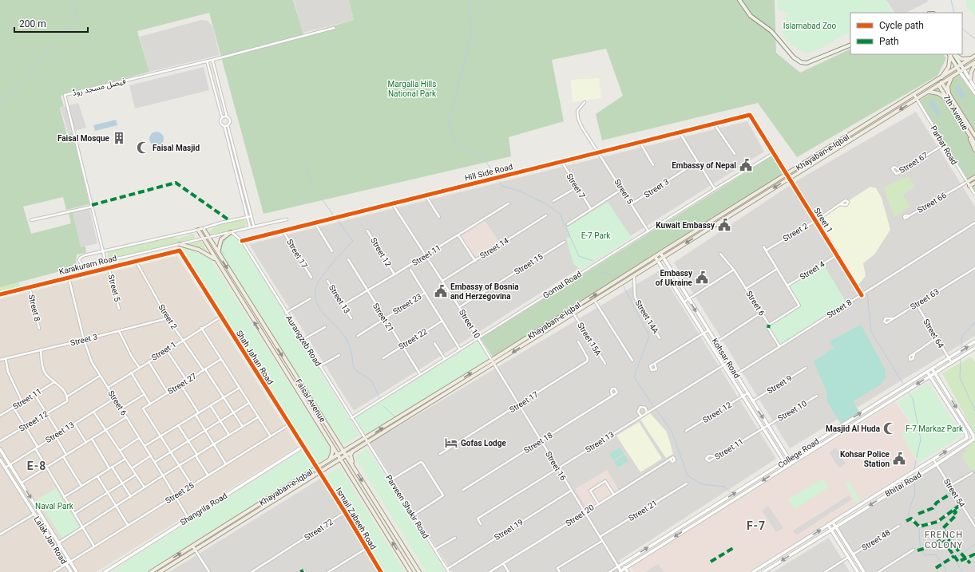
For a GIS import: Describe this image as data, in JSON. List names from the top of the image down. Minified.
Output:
{"streets":{"main road":["7th Avenue","Khayaban-e-Iqbal","Faisal Avenue"],"street":["فیصل مسجد روڈ","Parbat Road","Street 67","Hill Side Road","Street 7","Street 3","Street 5","Street 66","Street 1","Street 2","Street 14","Street 12","Street 17","Street 11","Street 15","Karakuram Road","Street 4","Gomal Road","Street 13","Street 63","Street 6","Street 23","Street 8","Street 14A","Street 21","Street 10","Street 64","Street 22","Street 15A","Aurangzeb Road","Shah Jahan Road","Kohsar Road","Street 27","Street 9","Street 18","College Road","Street 16","Bhitai Road","Street 25","Street 54","Parveen Shakir Road","Shangrila Road","Street 20","Ismail Zabeeh Road","Street 72","Street 19","Lalak Jan Road","Street 48"]},"crossings":[["7th Avenue","Khayaban-e-Iqbal"],["Parbat Road","Khayaban-e-Iqbal"],["Parbat Road","Street 67"],["Parbat Road","Street 66"],["Khayaban-e-Iqbal","Street 1"],["Khayaban-e-Iqbal","Street 14A"],["Khayaban-e-Iqbal","Street 10"],["Khayaban-e-Iqbal","Street 15A"],["Khayaban-e-Iqbal","Aurangzeb Road"],["Khayaban-e-Iqbal","Shah Jahan Road"],["Khayaban-e-Iqbal","Kohsar Road"],["Khayaban-e-Iqbal","Faisal Avenue"],["Khayaban-e-Iqbal","Street 16"],["Khayaban-e-Iqbal","Parveen Shakir Road"],["Khayaban-e-Iqbal","Ismail Zabeeh Road"],["Hill Side Road","Street 7"],["Hill Side Road","Street 5"],["Hill Side Road","Street 1"],["Hill Side Road","Street 17"],["Hill Side Road","Street 10"],["Hill Side Road","Aurangzeb Road"],["Street 3","Street 5"],["Street 3","Street 2"],["Street 3","Street 6"],["Street 5","Karakuram Road"],["Street 5","Gomal Road"],["Street 1","Street 2"],["Street 1","Street 4"],["Street 1","Gomal Road"],["Street 1","Street 6"],["Street 1","Street 8"],["Street 1","Shah Jahan Road"],["Street 2","Karakuram Road"],["Street 2","Street 27"],["Street 14","Street 10"],["Street 12","Street 11"],["Street 12","Kohsar Road"],["Street 17","Street 16"],["Street 11","Street 13"],["Street 11","Street 21"],["Street 11","Street 10"],["Street 11","Kohsar Road"],["Street 15","Street 10"],["Karakuram Road","Street 6"],["Karakuram Road","Street 8"],["Karakuram Road","Shah Jahan Road"],["Street 4","Street 6"],["Gomal Road","Street 21"],["Gomal Road","Street 10"],["Gomal Road","Aurangzeb Road"],["Street 13","Street 6"],["Street 13","Kohsar Road"],["Street 13","Street 16"],["Street 13","Lalak Jan Road"],["Street 63","Street 64"],["Street 6","Street 25"],["Street 6","Shangrila Road"],["Street 23","Street 21"],["Street 8","Kohsar Road"],["Street 21","Street 22"],["Street 21","Street 16"],["Street 10","Kohsar Road"],["Street 10","Street 16"],["Street 64","College Road"],["Aurangzeb Road","Parveen Shakir Road"],["Shah Jahan Road","Street 25"],["Shah Jahan Road","Shangrila Road"],["Shah Jahan Road","Ismail Zabeeh Road"],["Kohsar Road","Street 9"],["Kohsar Road","College Road"],["Street 18","Street 16"],["College Road","Street 16"],["Street 16","Street 20"],["Street 16","Street 19"],["Bhitai Road","Street 54"],["Street 25","Lalak Jan Road"],["Parveen Shakir Road","Street 19"],["Ismail Zabeeh Road","Street 72"]],"districts":["E-8","F-7","FRENCH COLONY"],"parks":["Islamabad Zoo","Margalla Hills National Park","E-7 Park","F-7 Markaz Park","Naval Park"],"places":{"building":["Faisal Mosque"],"mosque":["Faisal Masjid","Masjid Al Huda"],"public building":["Embassy of Nepal","Kuwait Embassy","Embassy of Ukraine","Embassy of Bosnia and Herzegovina","Kohsar Police Station"],"hotel":["Gofas Lodge"]},"legend":["Cycle path","Path"],"scale_bar":"200 m"}
